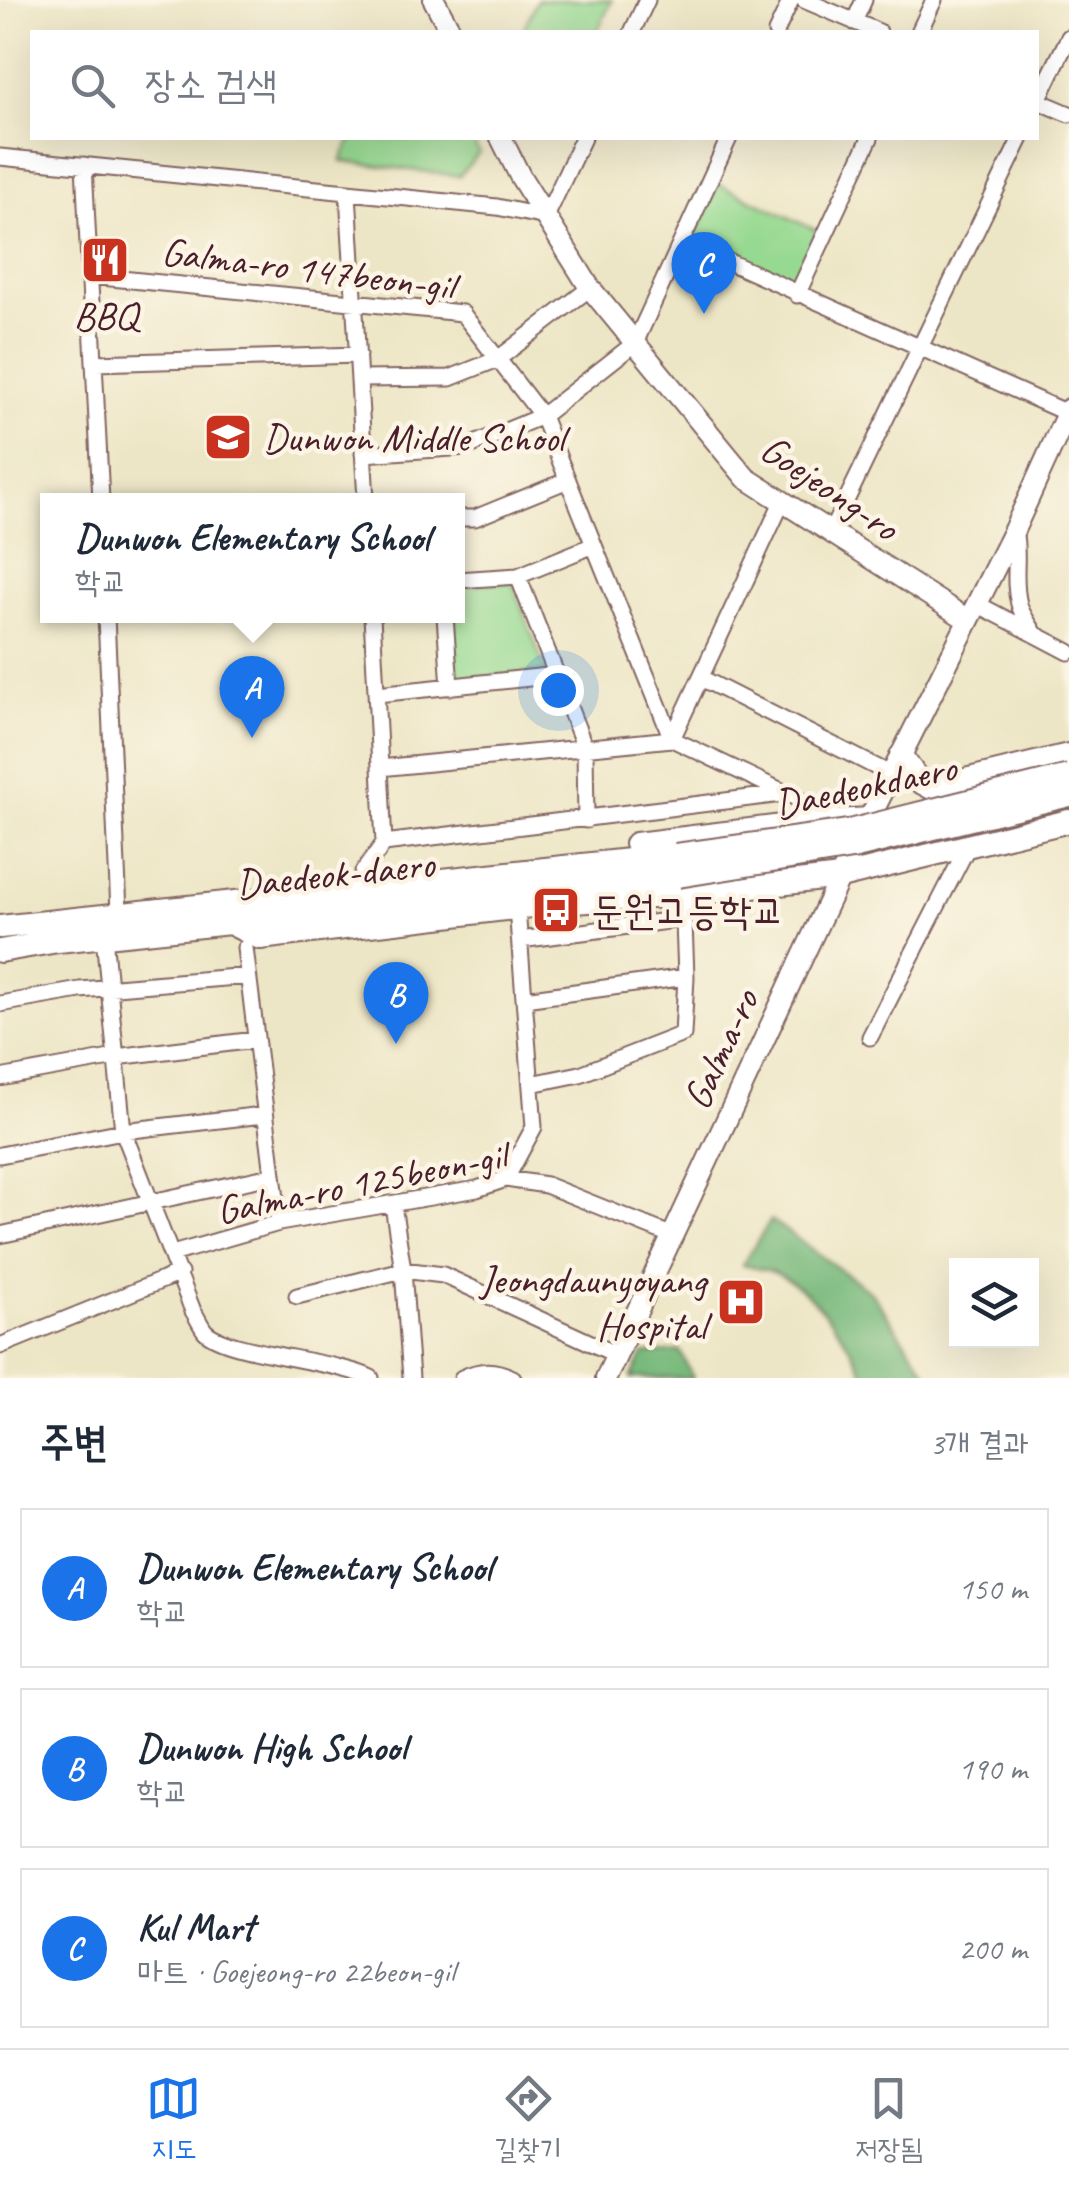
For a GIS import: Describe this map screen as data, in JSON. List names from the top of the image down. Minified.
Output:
{"streets":{"main road":["Goejeong-ro","Daedeokdaero","Daedeok-daero","Galma-ro"],"street":["Galma-ro 147beon-gil","Galma-ro 125beon-gil"]},"crossings":[["Goejeong-ro","Galma-ro"],["Daedeokdaero","Daedeok-daero"],["Daedeok-daero","Galma-ro 125beon-gil"],["Galma-ro","Galma-ro 125beon-gil"]],"places":{"restaurant":["BBQ"],"school or university":["Dunwon Middle School"],"bus stop":["둔원고등학교"],"hospital":["Jeongdaunyoyang Hospital"]},"page":{"search":"장소 검색","pins":["C","A","B"],"popup":["Dunwon Elementary School","학교"],"heading":["주변","3개 결과"],"list":[{"mark":"A","name":"Dunwon Elementary School","note":"학교","value":"150 m"},{"mark":"B","name":"Dunwon High School","note":"학교","value":"190 m"},{"mark":"C","name":"Kul Mart","note":"마트 · Goejeong-ro 22beon-gil","value":"200 m"}],"nav":["지도","길찾기","저장됨"]}}
